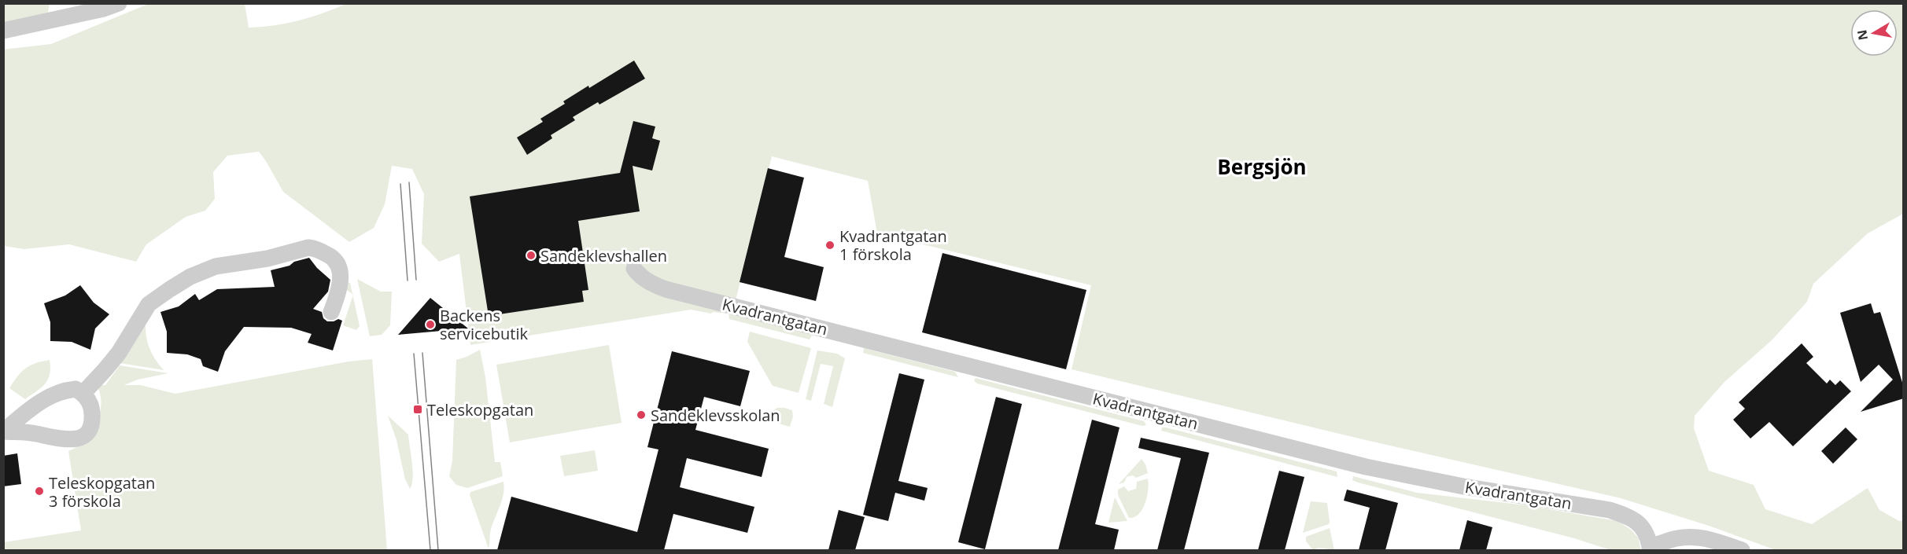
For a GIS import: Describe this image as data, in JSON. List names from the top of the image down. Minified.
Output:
{"streets":{"street":["Kvadrantgatan"]},"districts":["Bergsjön"],"places":{"other":["Kvadrantgatan 1 förskola","Sandeklevshallen","Backens servicebutik","Sandeklevsskolan","Teleskopgatan 3 förskola"],"transit":["Teleskopgatan"]},"north":"left"}
